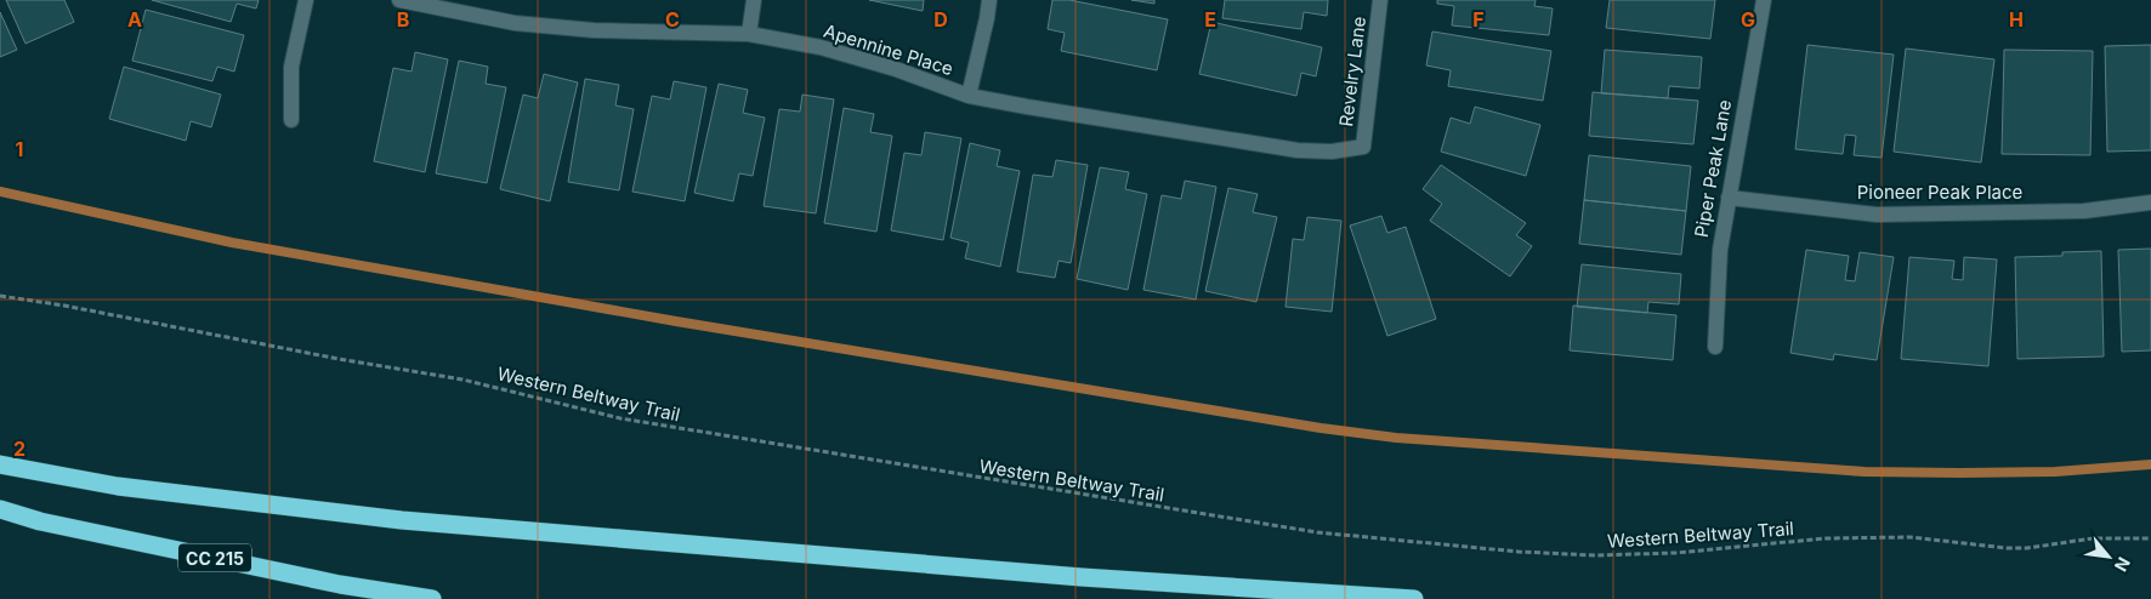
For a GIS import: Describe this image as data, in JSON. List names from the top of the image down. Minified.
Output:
{"streets":{"highway":["CC 215"],"street":["Apennine Place","Revelry Lane","Piper Peak Lane","Pioneer Peak Place"],"path":["Western Beltway Trail"]},"crossings":[["Apennine Place","Revelry Lane"],["Piper Peak Lane","Pioneer Peak Place"]],"north":"bottom right","grid":{"columns":["A","B","C","D","E","F","G","H"],"rows":["1","2"]}}
